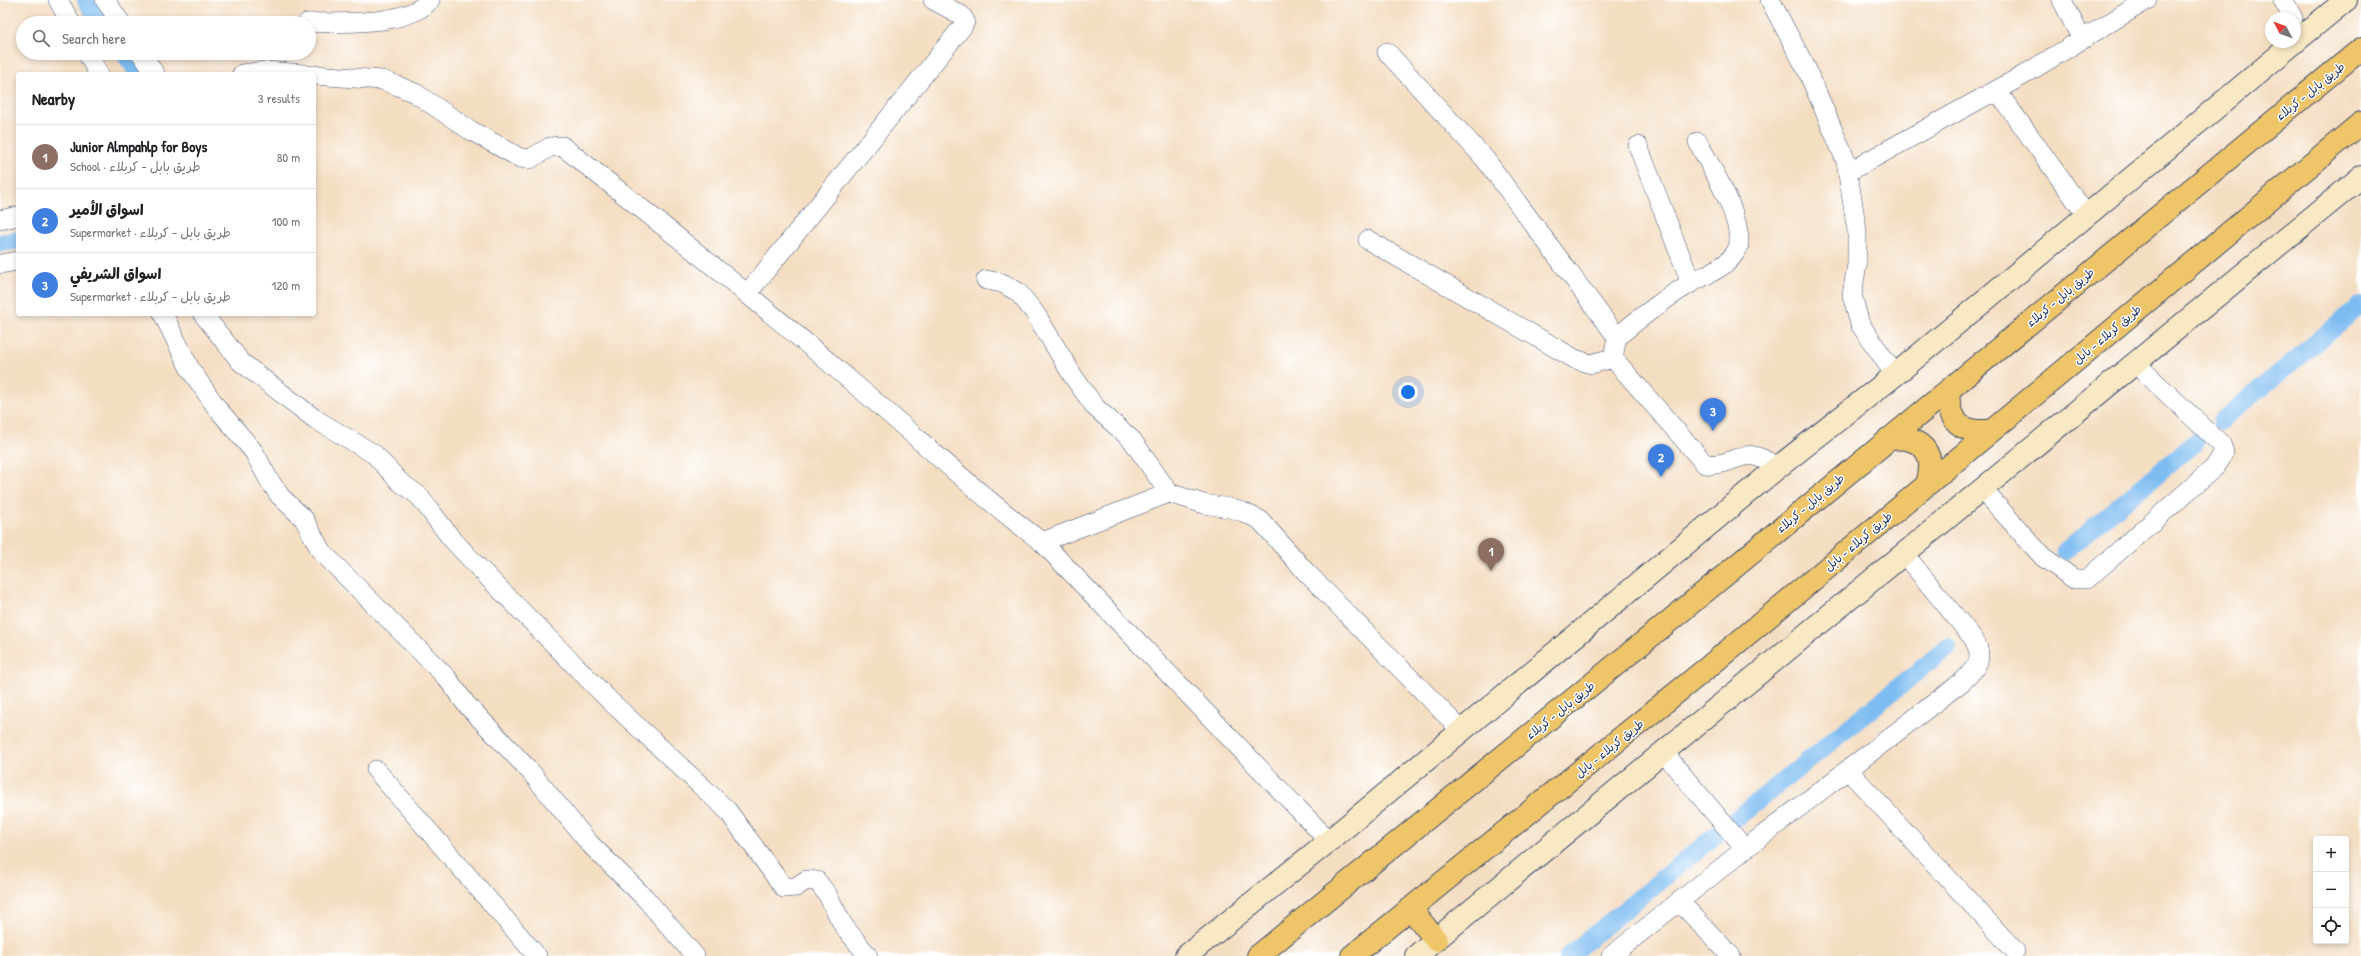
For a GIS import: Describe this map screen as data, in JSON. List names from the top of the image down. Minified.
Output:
{"streets":{"highway":["طريق بابل - كربلاء","طريق كربلاء - بابل"]},"north":"top left","page":{"search":"Search here","heading":["Nearby","3 results"],"list":[{"mark":"1","name":"Junior Almpahlp for Boys","note":"School · طريق بابل - كربلاء","value":"80 m"},{"mark":"2","name":"اسواق الأمير","note":"Supermarket · طريق بابل - كربلاء","value":"100 m"},{"mark":"3","name":"اسواق الشريفي","note":"Supermarket · طريق بابل - كربلاء","value":"120 m"}],"pins":["3","2","1"],"map_buttons":["+","−"]}}
